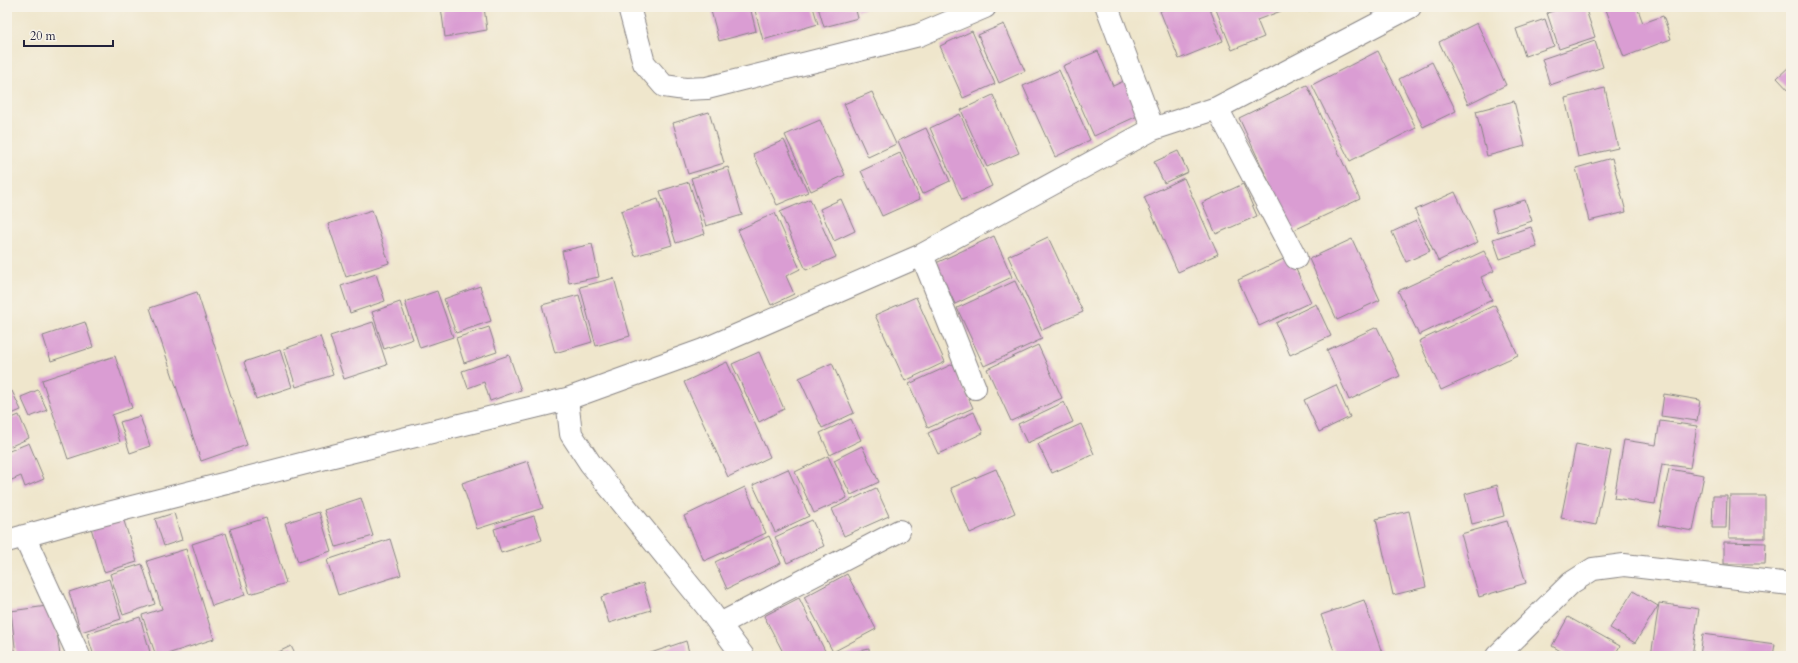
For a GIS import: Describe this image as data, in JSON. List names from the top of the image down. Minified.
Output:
{"scale_bar":"20 m"}
